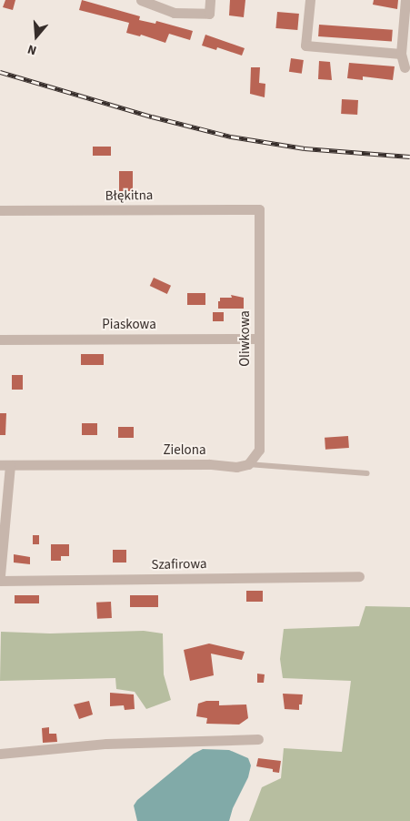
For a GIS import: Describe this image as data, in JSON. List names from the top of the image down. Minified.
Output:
{"streets":{"street":["Błękitna","Piaskowa","Oliwkowa","Zielona","Szafirowa"]},"crossings":[["Błękitna","Oliwkowa"],["Piaskowa","Oliwkowa"],["Oliwkowa","Zielona"]],"north":"bottom"}
